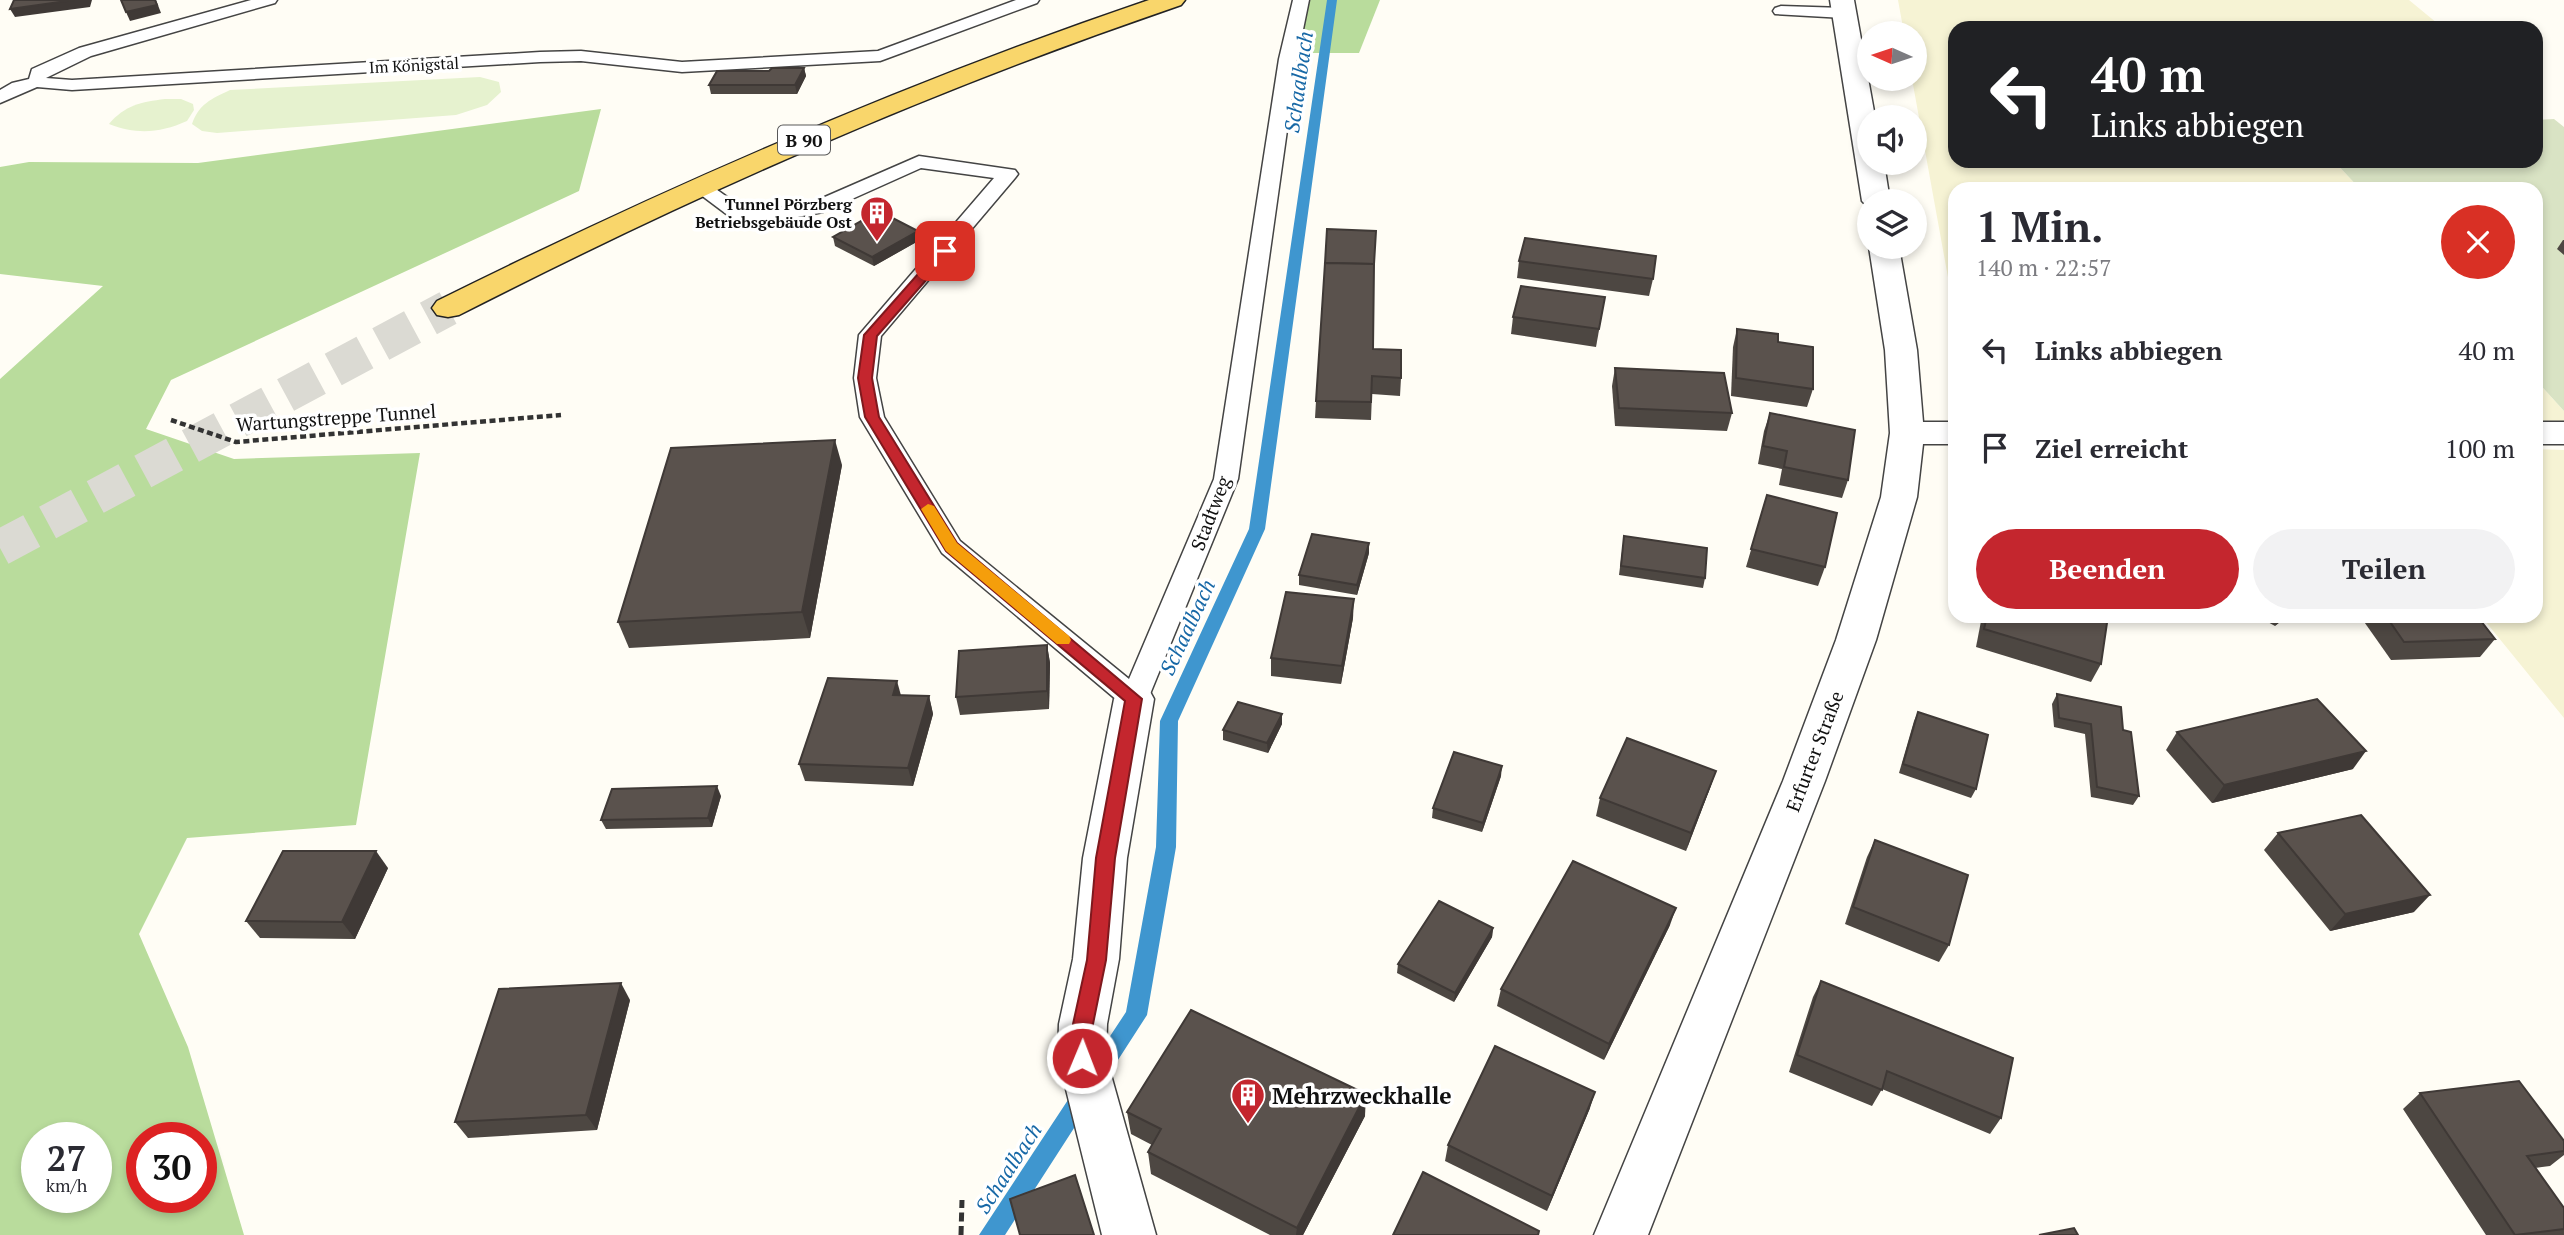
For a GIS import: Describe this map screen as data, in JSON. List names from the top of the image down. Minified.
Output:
{"streets":{"main road":["B 90"],"street":["Stadtweg","Erfurter Straße"],"lane":["Im Königstal"],"path":["Wartungstreppe Tunnel"]},"water":["Schaalbach"],"places":{"building":["Tunnel Pörzberg Betriebsgebäude Ost","Mehrzweckhalle"]},"north":"left","page":{"turn":["40 m","Links abbiegen"],"heading":["1 Min.","140 m · 22:57"],"list":[{"name":"Links abbiegen","value":"40 m"},{"name":"Ziel erreicht","value":"100 m"}],"buttons":["Beenden","Teilen"],"speed":"27 km/h","limit":"30"}}
